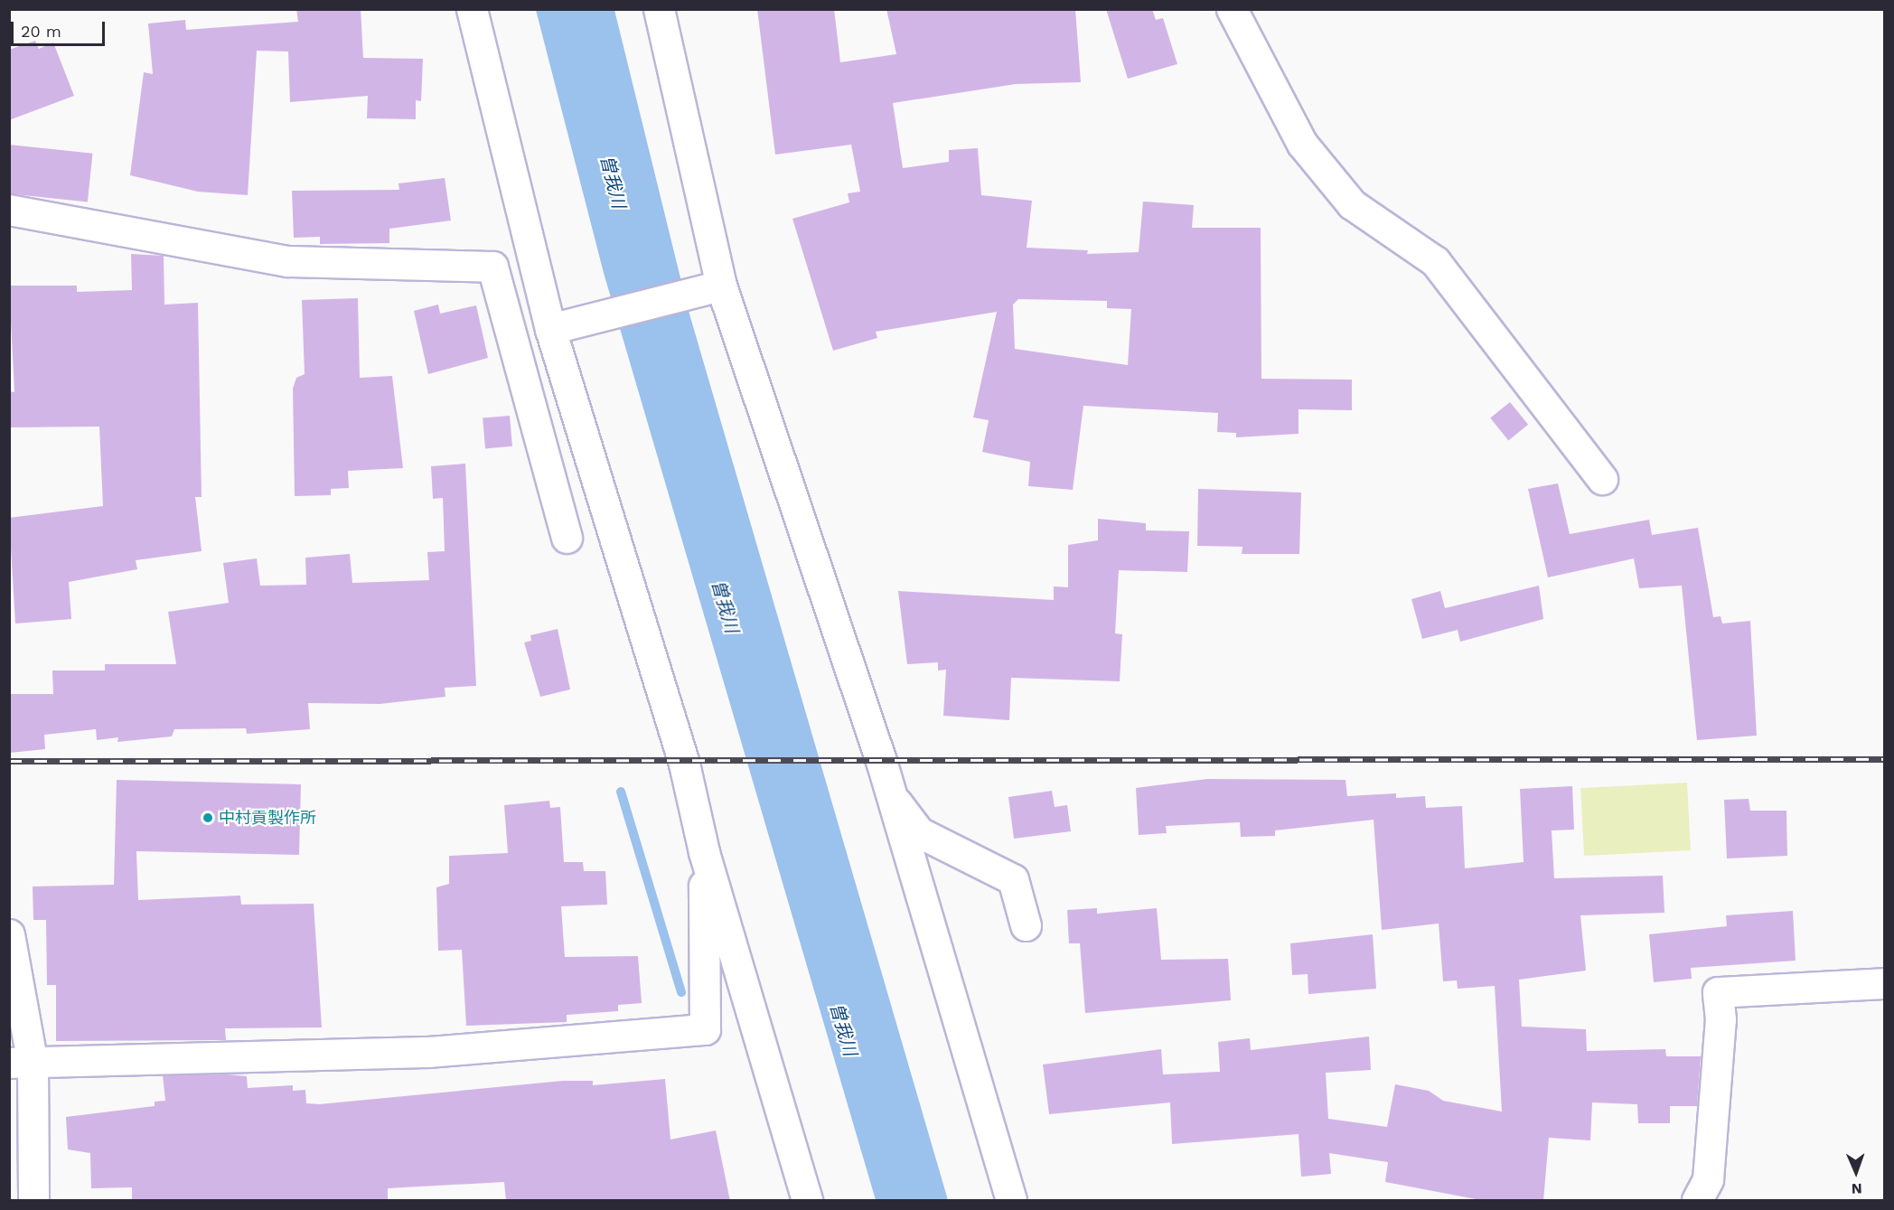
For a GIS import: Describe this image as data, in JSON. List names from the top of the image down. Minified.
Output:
{"water":["曽我川"],"places":["中村貢製作所"],"scale_bar":"20 m","north":"bottom"}
